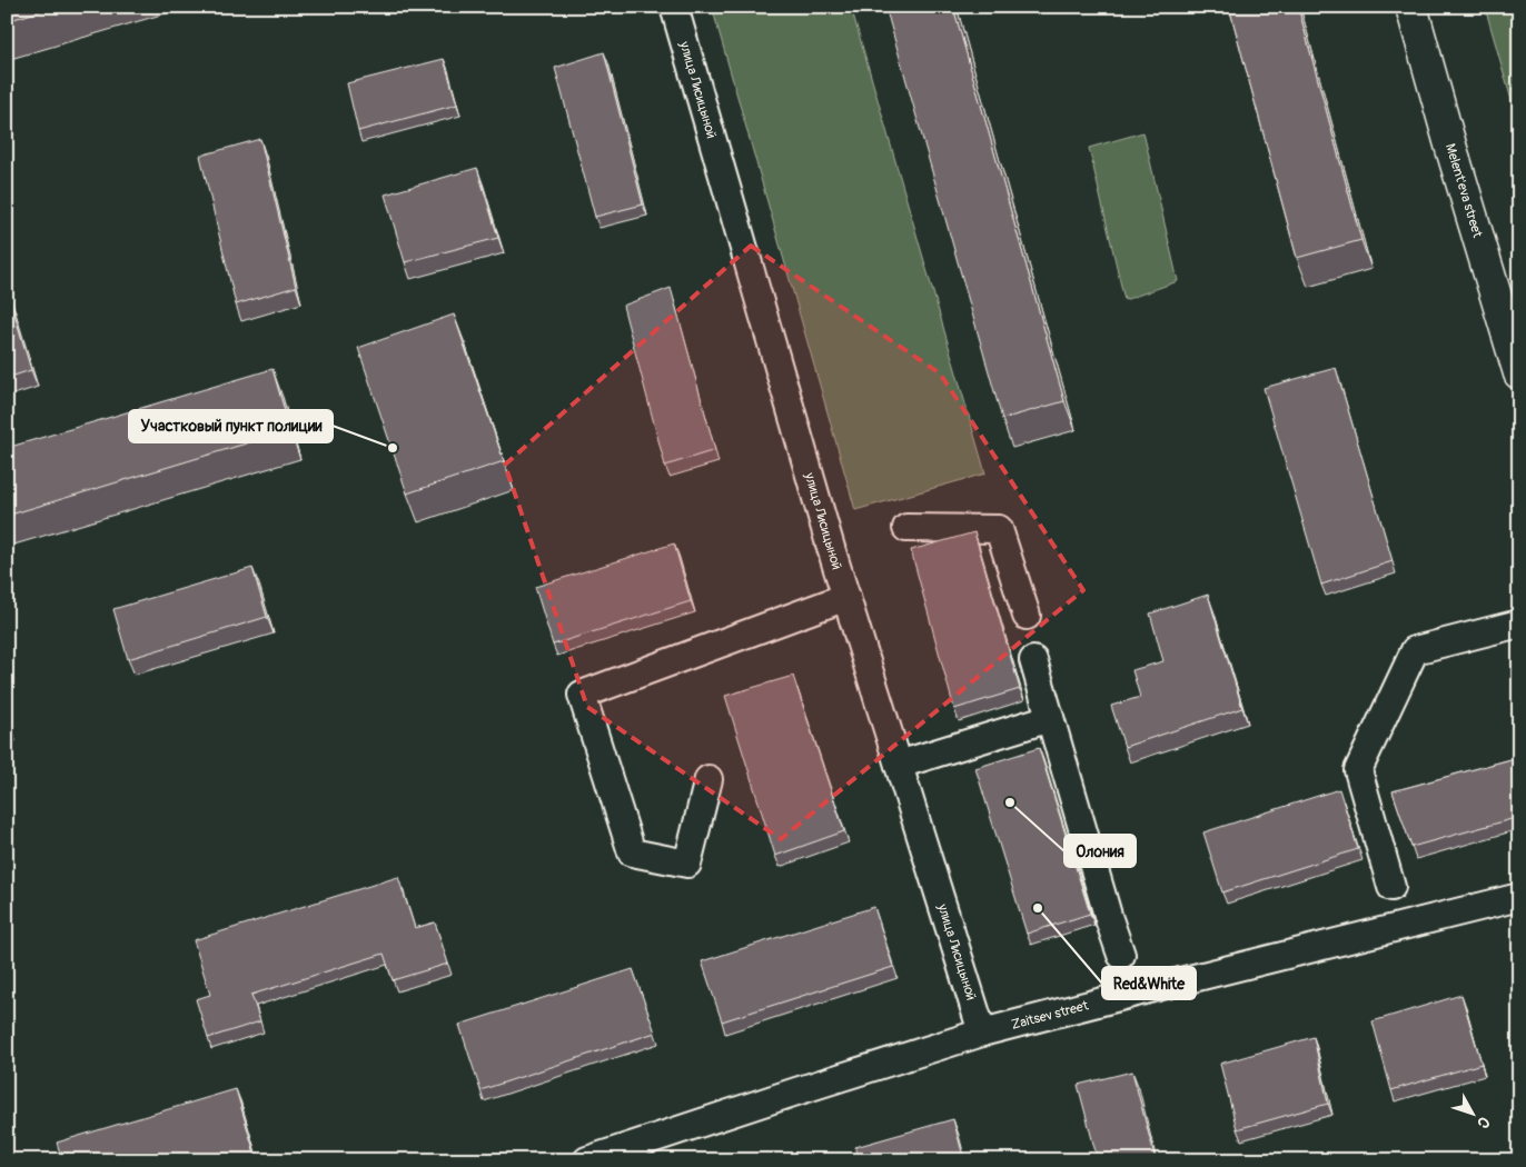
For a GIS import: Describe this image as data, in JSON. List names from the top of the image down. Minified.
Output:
{"streets":{"main road":["Melent'eva street"],"street":["улица Лисицыной","Zaitsev street"]},"crossings":[["улица Лисицыной","Zaitsev street"]],"places":["Участковый пункт полиции","Олония","Red&White"],"north":"bottom right"}
